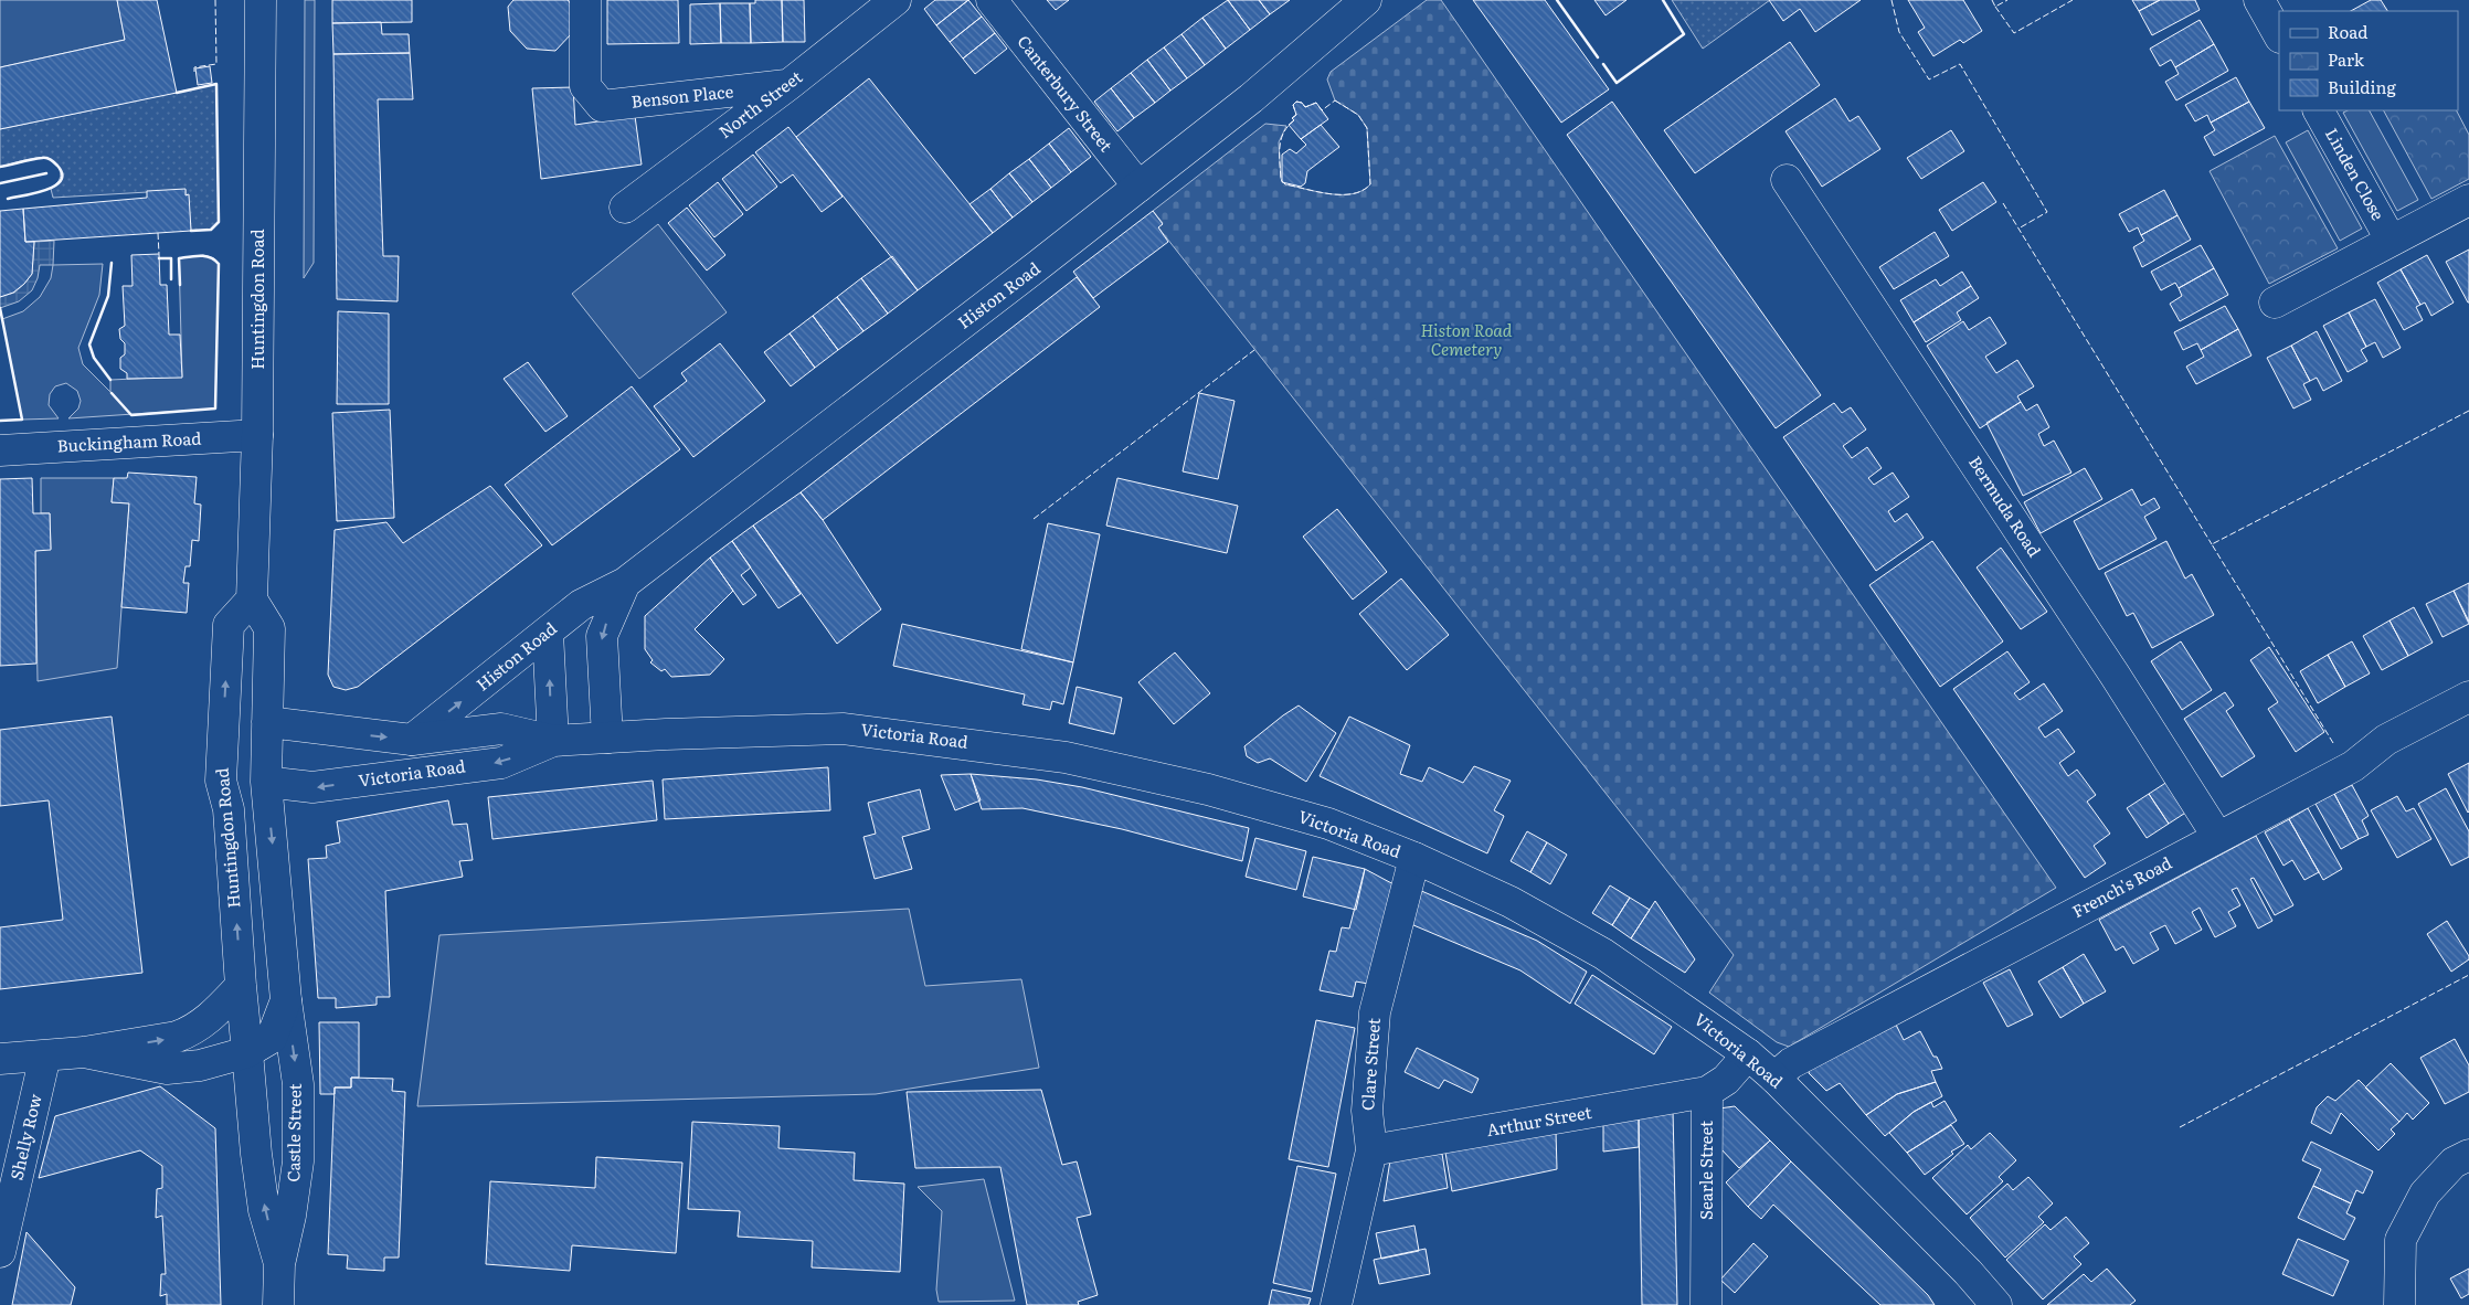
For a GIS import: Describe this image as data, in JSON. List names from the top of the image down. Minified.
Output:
{"streets":{"main road":["Canterbury Street","Benson Place","North Street","Linden Close","Histon Road","Huntingdon Road","Buckingham Road","Bermuda Road","Victoria Road","French's Road","Clare Street","Arthur Street","Castle Street","Shelly Row","Searle Street"]},"crossings":[["Canterbury Street","Histon Road"],["Benson Place","North Street"],["Histon Road","Victoria Road"],["Huntingdon Road","Buckingham Road"],["Huntingdon Road","Castle Street"],["Bermuda Road","French's Road"],["Victoria Road","French's Road"],["Victoria Road","Clare Street"],["Clare Street","Arthur Street"],["Arthur Street","Searle Street"]],"parks":["Histon Road Cemetery"],"legend":["Road","Park","Building"]}
